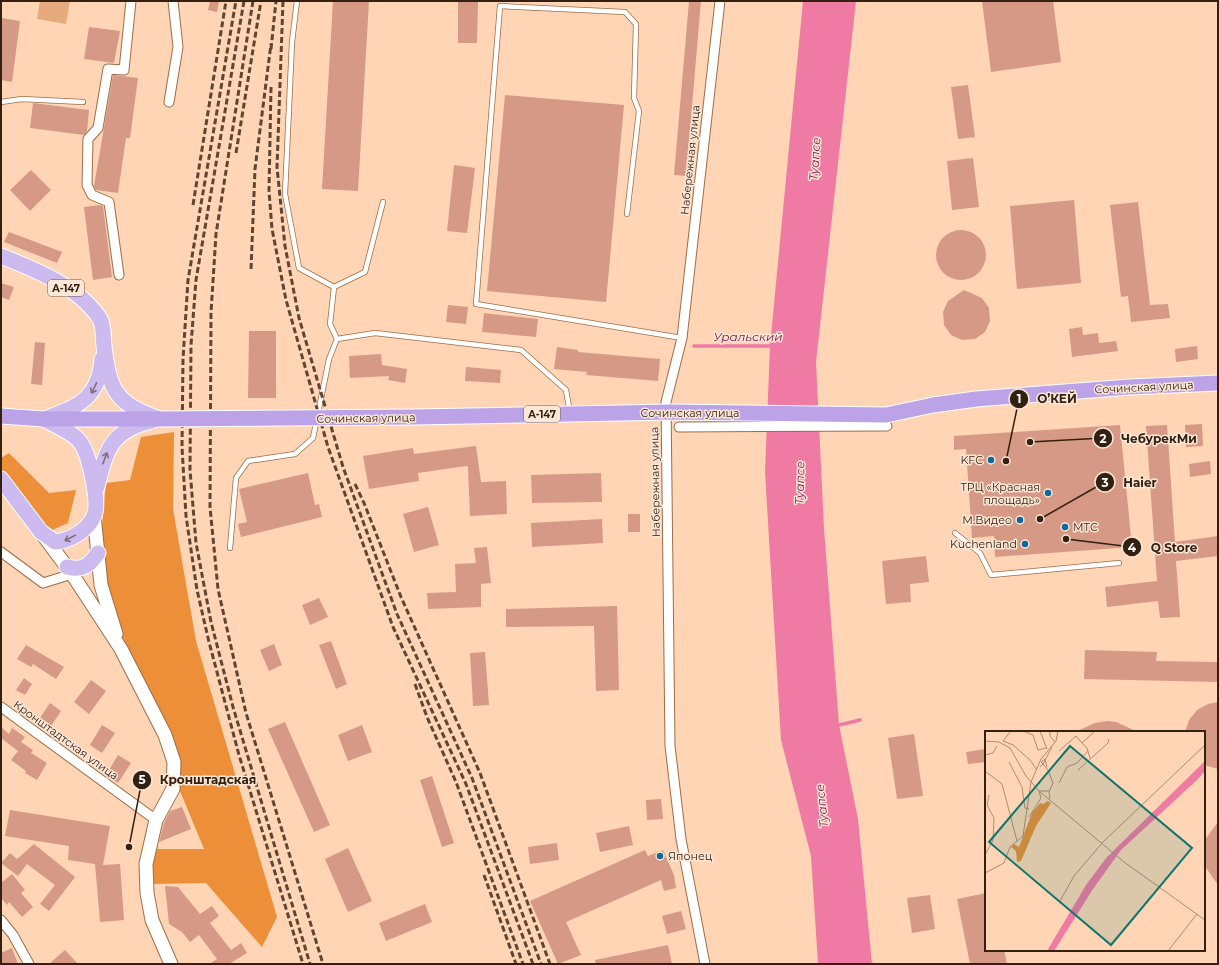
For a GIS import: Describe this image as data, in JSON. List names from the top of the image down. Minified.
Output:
{"streets":{"highway":["А-147","Сочинская улица"],"street":["Набережная улица","Кронштадтская улица"]},"crossings":[["Набережная улица","Сочинская улица"],["А-147","Сочинская улица"]],"water":["Туапсе","Уральский"],"places":["ЧебурекМи","KFC","О’КЕЙ","ТРЦ «Красная площадь»","Haier","М.Видео","МТС","Q Store","Kuchenland","Кронштадская","Японец"]}
